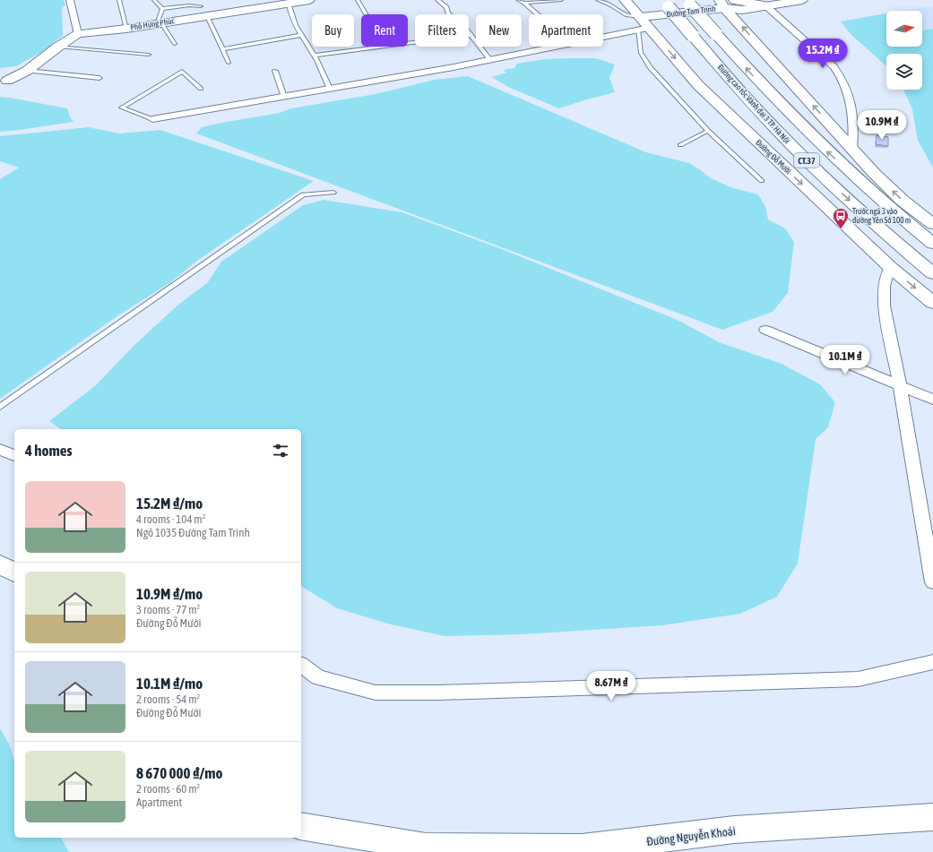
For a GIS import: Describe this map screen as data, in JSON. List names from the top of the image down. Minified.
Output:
{"streets":{"main road":["Đường cao tốc Vành đai 3 TP. Hà Nội","Đường Đỗ Mười","CT.37","Đường Nguyễn Khoái"],"street":["Đường Tam Trinh","Phố Hưng Phúc"]},"crossings":[["Đường Tam Trinh","Đường cao tốc Vành đai 3 TP. Hà Nội"],["Đường Tam Trinh","Đường Đỗ Mười"]],"places":{"bus stop":["Trước ngã 3 vào đường Yên Sở 100 m"]},"north":"right","page":{"chip":["Buy","Rent","Filters","New","Apartment"],"price":["15.2M ₫","10.9M ₫","10.1M ₫","8.67M ₫"],"heading":"4 homes","list":[{"name":"15.2M ₫/mo","note":"4 rooms · 104 m² · Ngõ 1035 Đường Tam Trinh"},{"name":"10.9M ₫/mo","note":"3 rooms · 77 m² · Đường Đỗ Mười"},{"name":"10.1M ₫/mo","note":"2 rooms · 54 m² · Đường Đỗ Mười"},{"name":"8 670 000 ₫/mo","note":"2 rooms · 60 m² · Apartment"}]}}
